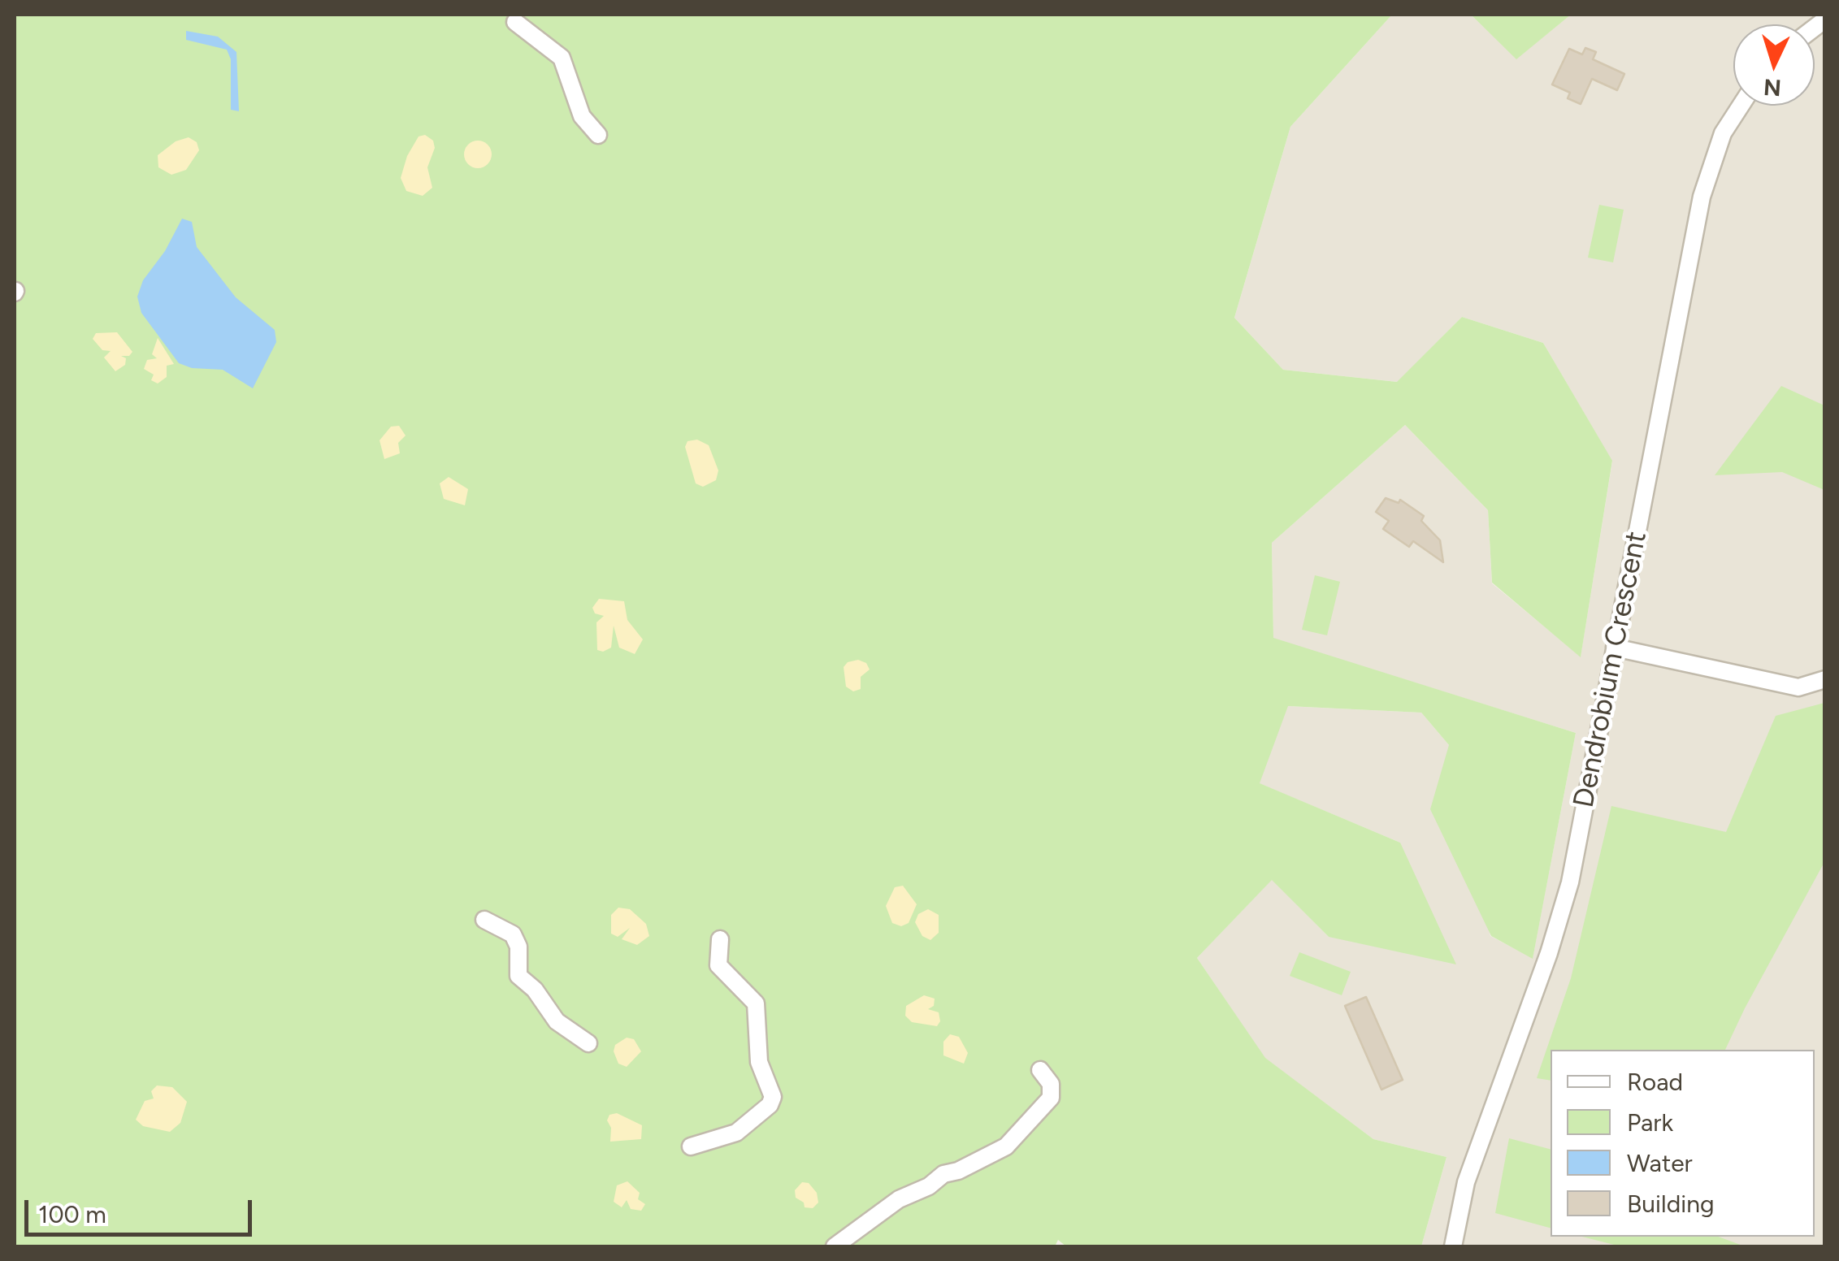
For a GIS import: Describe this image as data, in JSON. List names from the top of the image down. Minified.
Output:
{"streets":{"street":["Dendrobium Crescent"]},"legend":["Road","Park","Water","Building"],"scale_bar":"100 m","north":"bottom"}
